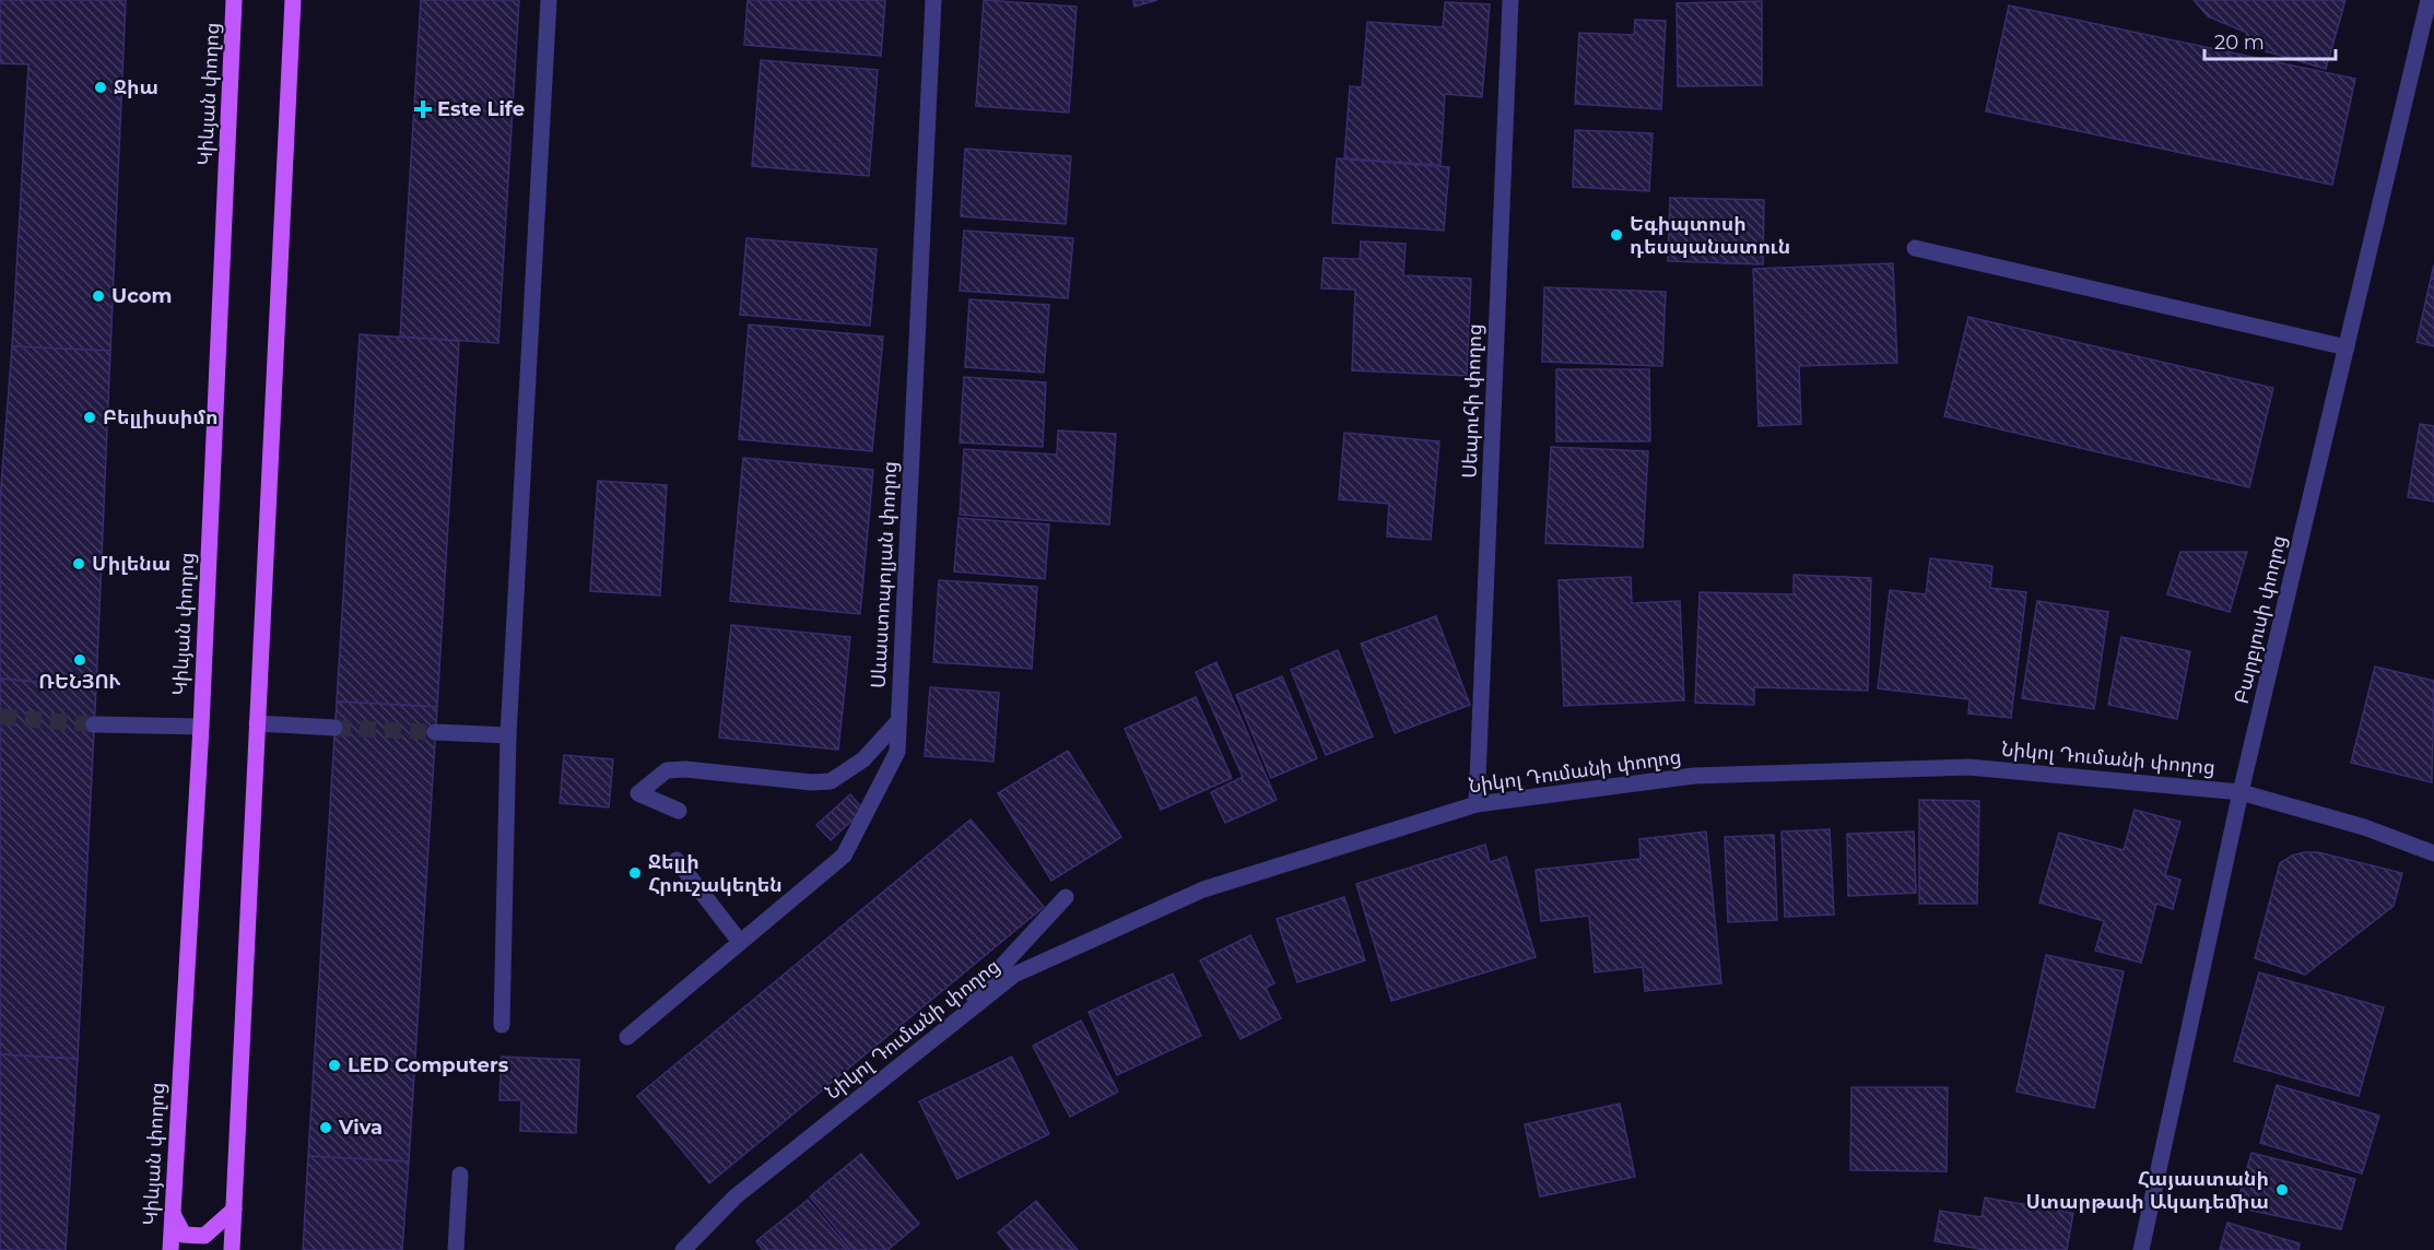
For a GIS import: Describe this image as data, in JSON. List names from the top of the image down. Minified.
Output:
{"streets":{"main road":["Կիևյան փողոց"],"street":["Սեպուհի փողոց","Սևաստոպոլյան փողոց","Բարբյուսի փողոց","Նիկոլ Դումանի փողոց"]},"crossings":[["Սեպուհի փողոց","Նիկոլ Դումանի փողոց"],["Բարբյուսի փողոց","Նիկոլ Դումանի փողոց"]],"places":{"other":["Ջիա","Եգիպտոսի դեսպանատուն","Ucom","Բելլիսսիմո","Միլենա","ՌԵՆՅՈՒ","Ջելլի Հրուշակեղեն","LED Computers","Viva","Հայաստանի Ստարթափ Ակադեմիա"],"health":["Este Life"]},"scale_bar":"20 m"}
